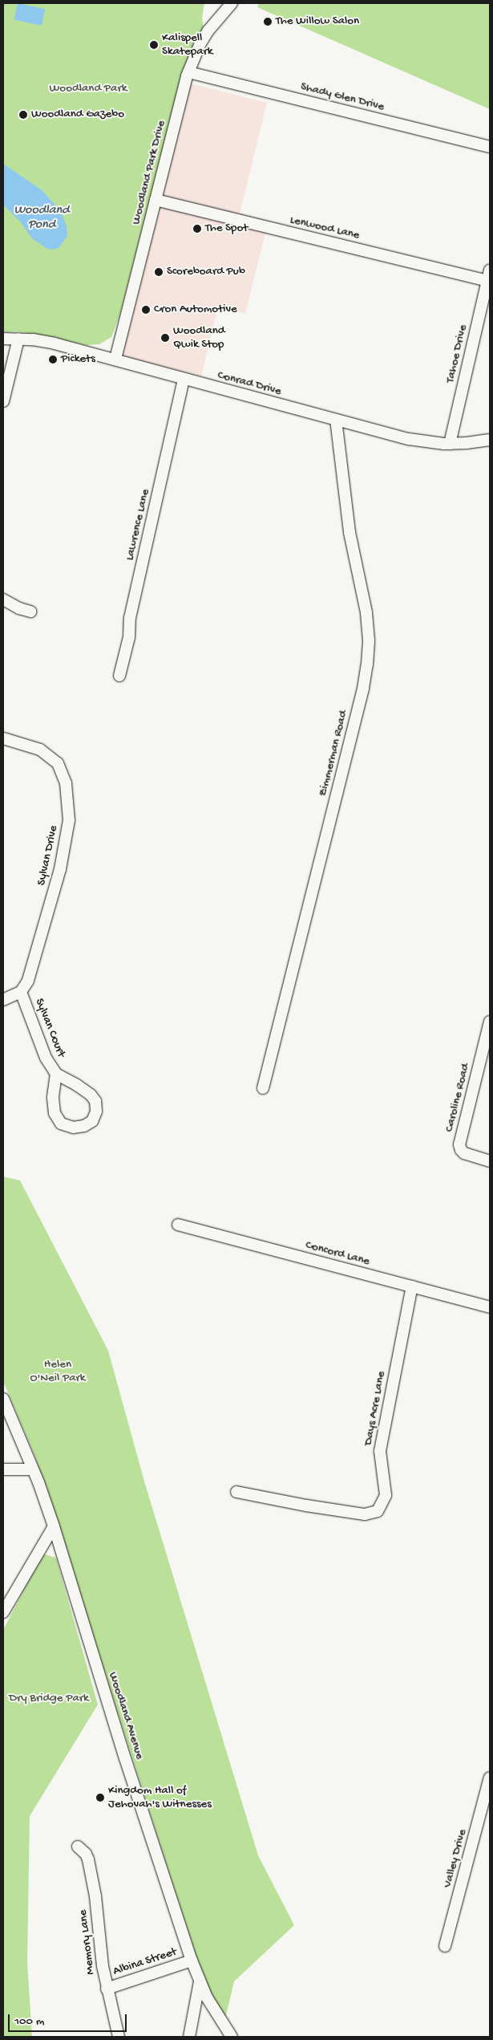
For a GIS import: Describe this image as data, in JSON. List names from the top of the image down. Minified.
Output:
{"streets":{"street":["Shady Glen Drive","Woodland Park Drive","Lenwood Lane","Tahoe Drive","Conrad Drive","Lawrence Lane","Zimmerman Road","Sylvan Drive","Sylvan Court","Caroline Road","Concord Lane","Days Acre Lane","Woodland Avenue","Valley Drive","Memory Lane","Albina Street"]},"crossings":[["Shady Glen Drive","Woodland Park Drive"],["Woodland Park Drive","Lenwood Lane"],["Woodland Park Drive","Conrad Drive"],["Lenwood Lane","Tahoe Drive"],["Tahoe Drive","Conrad Drive"],["Conrad Drive","Lawrence Lane"],["Conrad Drive","Zimmerman Road"],["Sylvan Drive","Sylvan Court"],["Concord Lane","Days Acre Lane"],["Woodland Avenue","Albina Street"],["Memory Lane","Albina Street"]],"water":["Woodland Pond"],"parks":["Woodland Park","Helen O'Neil Park","Dry Bridge Park"],"places":["The Willow Salon","Kalispell Skatepark","Woodland Gazebo","The Spot","Scoreboard Pub","Cron Automotive","Woodland Qwik Stop","Pickets","Kingdom Hall of Jehovah's Witnesses"],"scale_bar":"100 m"}
